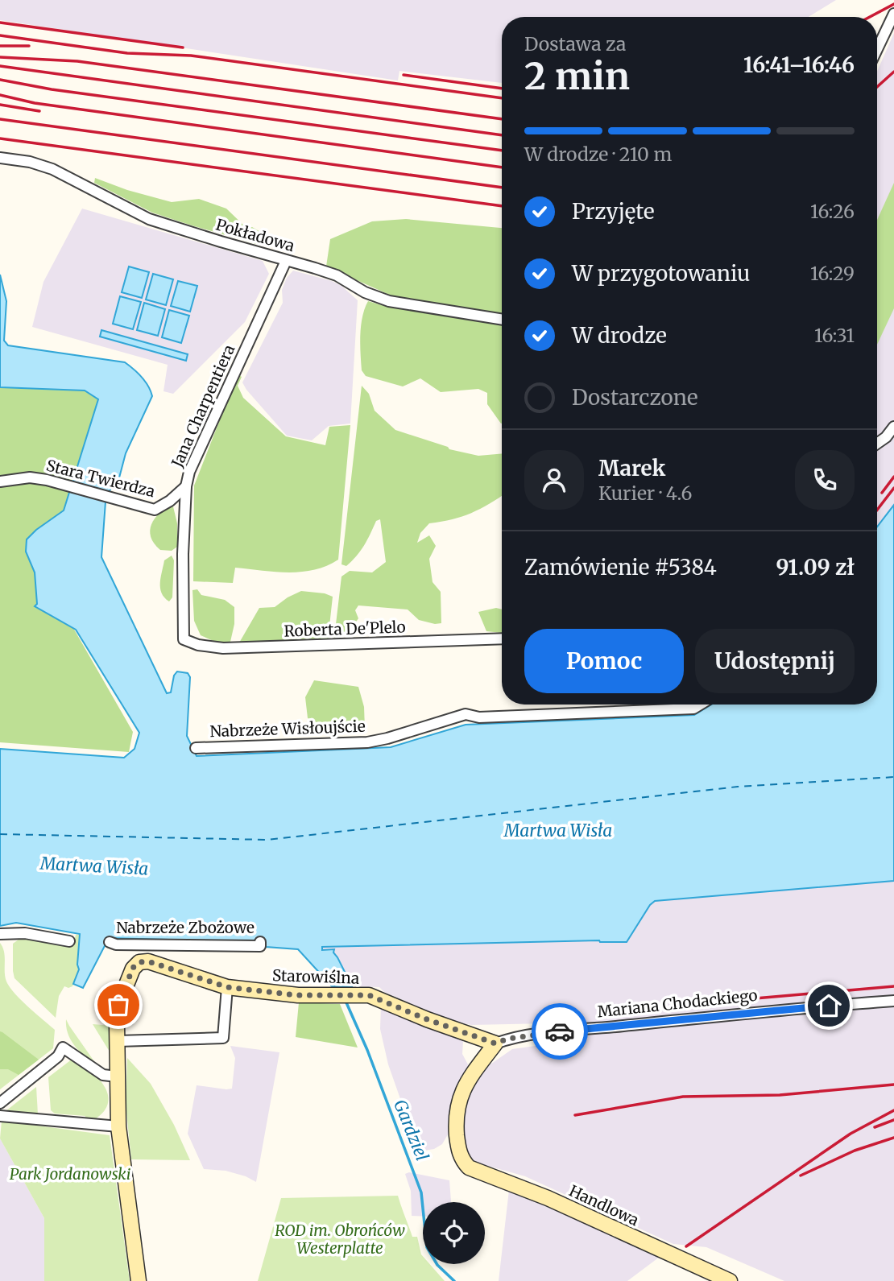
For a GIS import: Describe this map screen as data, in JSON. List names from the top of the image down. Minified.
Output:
{"streets":{"street":["Pokładowa","Jana Charpentiera","Stara Twierdza","Roberta De'Plelo","Nabrzeże Wisłoujście","Nabrzeże Zbożowe","Starowiślna","Mariana Chodackiego","Handlowa"]},"crossings":[["Pokładowa","Jana Charpentiera"],["Jana Charpentiera","Stara Twierdza"],["Jana Charpentiera","Roberta De'Plelo"],["Starowiślna","Mariana Chodackiego"],["Starowiślna","Handlowa"],["Mariana Chodackiego","Handlowa"]],"water":["Martwa Wisła","Gardziel"],"parks":["Park Jordanowski","ROD im. Obrońców Westerplatte"],"page":{"heading":["2 min","Dostawa za","16:41–16:46"],"panel":["Marek","Kurier · 4.6","Zamówienie #5384","91.09 zł"],"bar":"W drodze · 210 m","list":[["Przyjęte","16:26"],["W przygotowaniu","16:29"],["W drodze","16:31"],"Dostarczone"],"buttons":["Pomoc","Udostępnij"]}}
